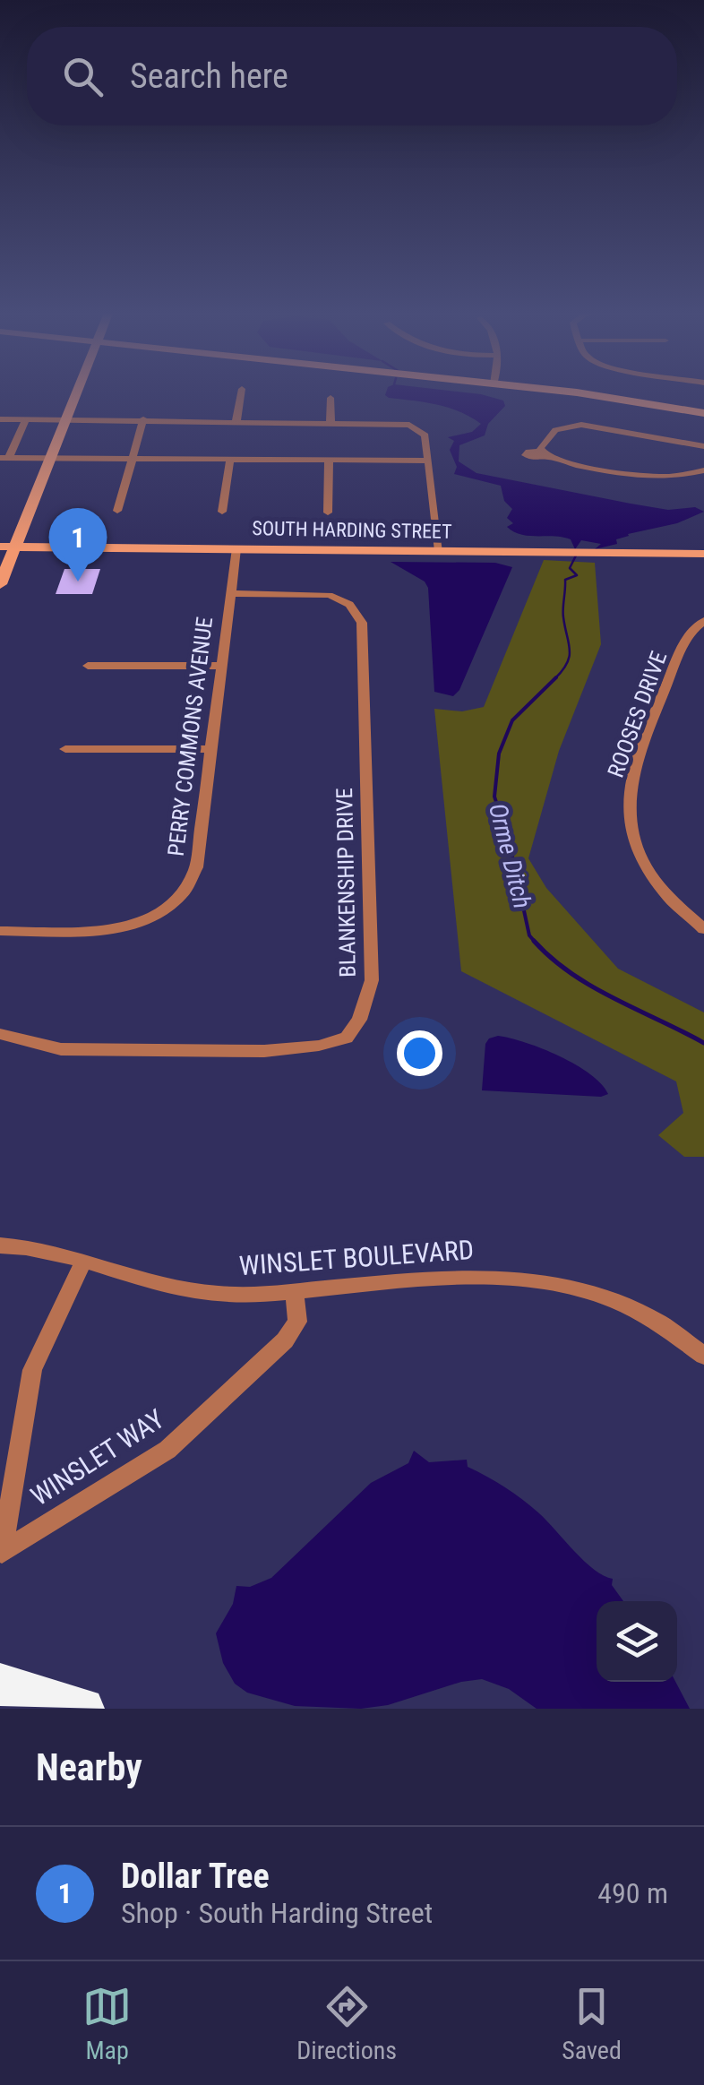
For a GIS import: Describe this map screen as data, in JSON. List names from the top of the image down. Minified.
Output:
{"streets":{"main road":["SOUTH HARDING STREET"],"street":["ROOSES DRIVE","PERRY COMMONS AVENUE","BLANKENSHIP DRIVE","WINSLET BOULEVARD","WINSLET WAY"]},"crossings":[["SOUTH HARDING STREET","PERRY COMMONS AVENUE"],["PERRY COMMONS AVENUE","BLANKENSHIP DRIVE"],["WINSLET BOULEVARD","WINSLET WAY"]],"water":["Orme Ditch"],"page":{"search":"Search here","pins":"1","heading":"Nearby","list":[{"mark":"1","name":"Dollar Tree","note":"Shop · South Harding Street","value":"490 m"}],"nav":["Map","Directions","Saved"]}}
